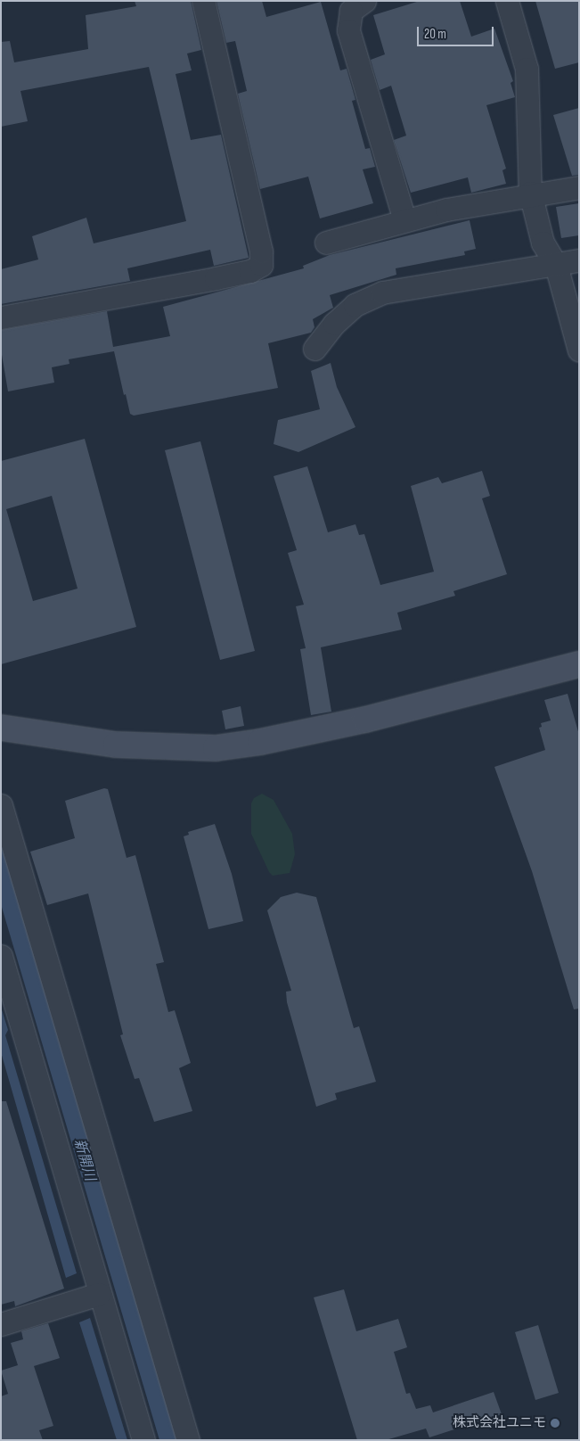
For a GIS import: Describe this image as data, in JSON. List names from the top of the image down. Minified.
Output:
{"water":["新開川"],"places":["株式会社ユニモ"],"scale_bar":"20 m"}
